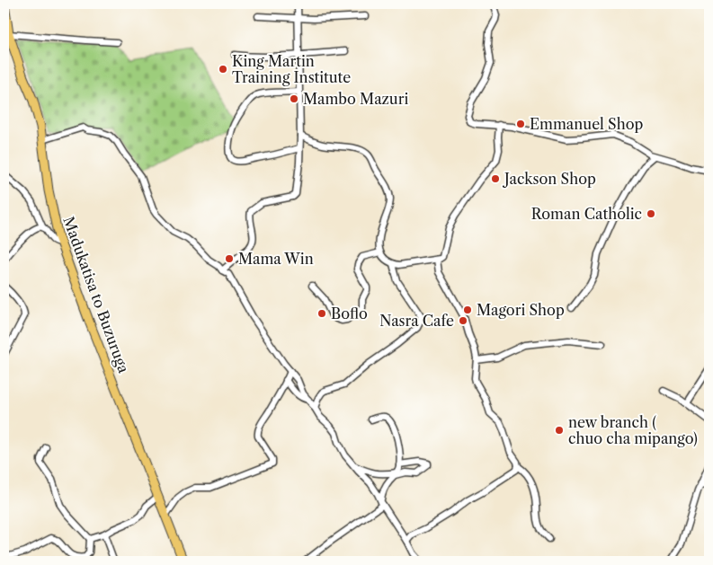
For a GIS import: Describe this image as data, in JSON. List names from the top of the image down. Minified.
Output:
{"streets":{"main road":["Madukatisa to Buzuruga"]},"places":["King Martin Training Institute","Mambo Mazuri","Emmanuel Shop","Jackson Shop","Roman Catholic","Mama Win","Magori Shop","Boflo","Nasra Cafe","new branch ( chuo cha mipango)"]}
